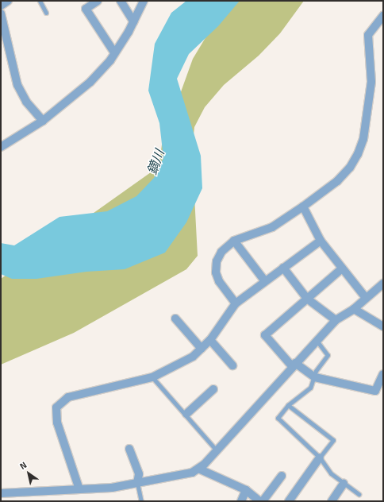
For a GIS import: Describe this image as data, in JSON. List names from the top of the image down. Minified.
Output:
{"water":["鏑川"],"north":"top left"}
